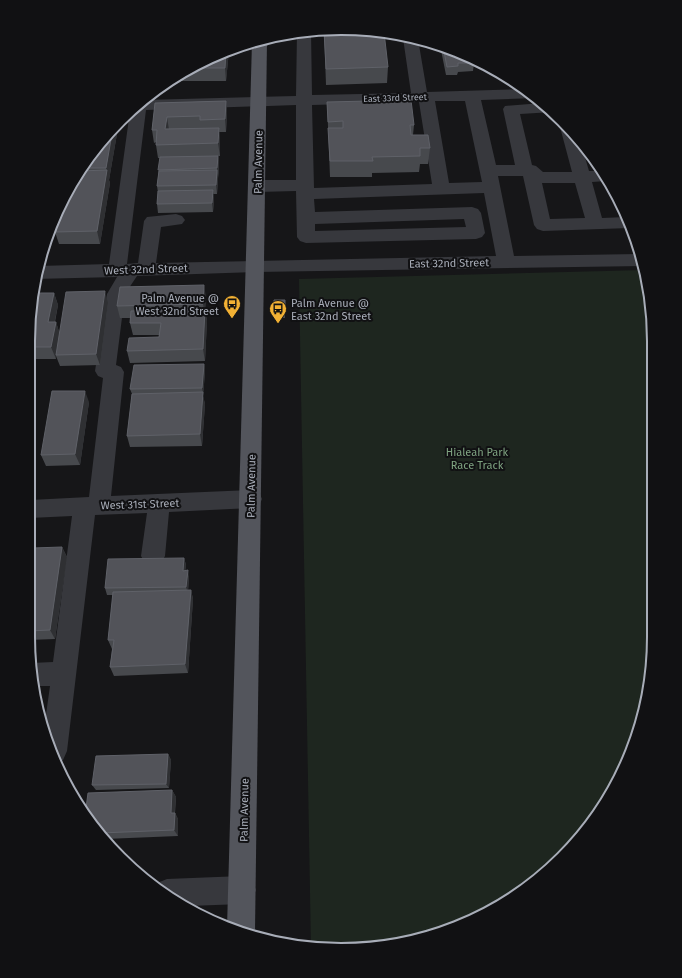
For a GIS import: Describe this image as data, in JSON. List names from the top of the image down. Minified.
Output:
{"streets":{"main road":["Palm Avenue"],"street":["East 33rd Street","East 32nd Street","West 32nd Street","West 31st Street"]},"crossings":[["East 33rd Street","Palm Avenue"],["Palm Avenue","East 32nd Street"],["Palm Avenue","West 32nd Street"],["Palm Avenue","West 31st Street"],["East 32nd Street","West 32nd Street"]],"parks":["Hialeah Park Race Track"],"places":{"bus stop":["Palm Avenue @ West 32nd Street","Palm Avenue @ East 32nd Street"]}}
